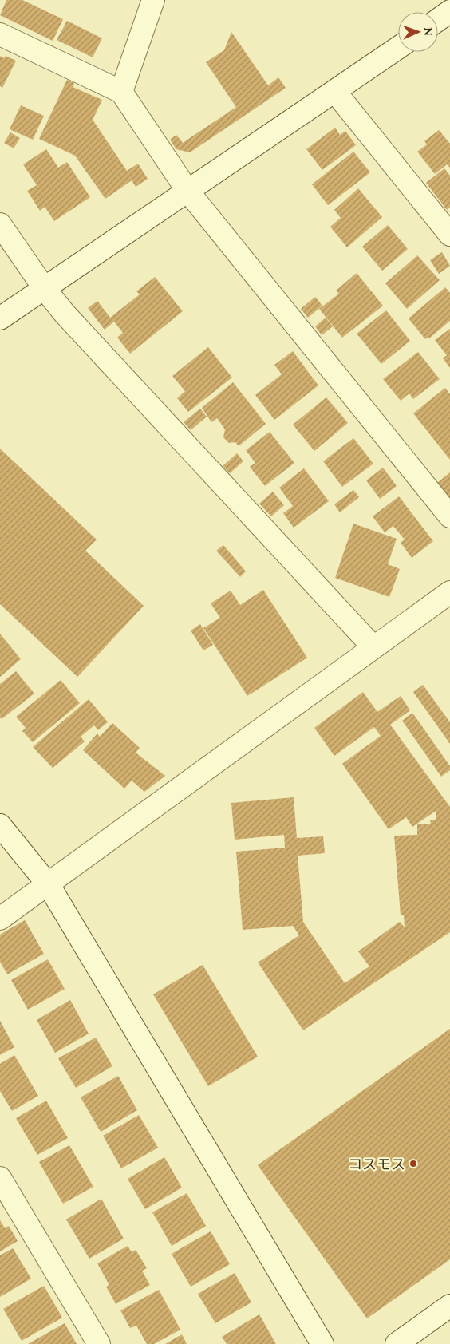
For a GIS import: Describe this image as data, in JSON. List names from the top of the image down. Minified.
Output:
{"places":["コスモス"],"north":"right"}
